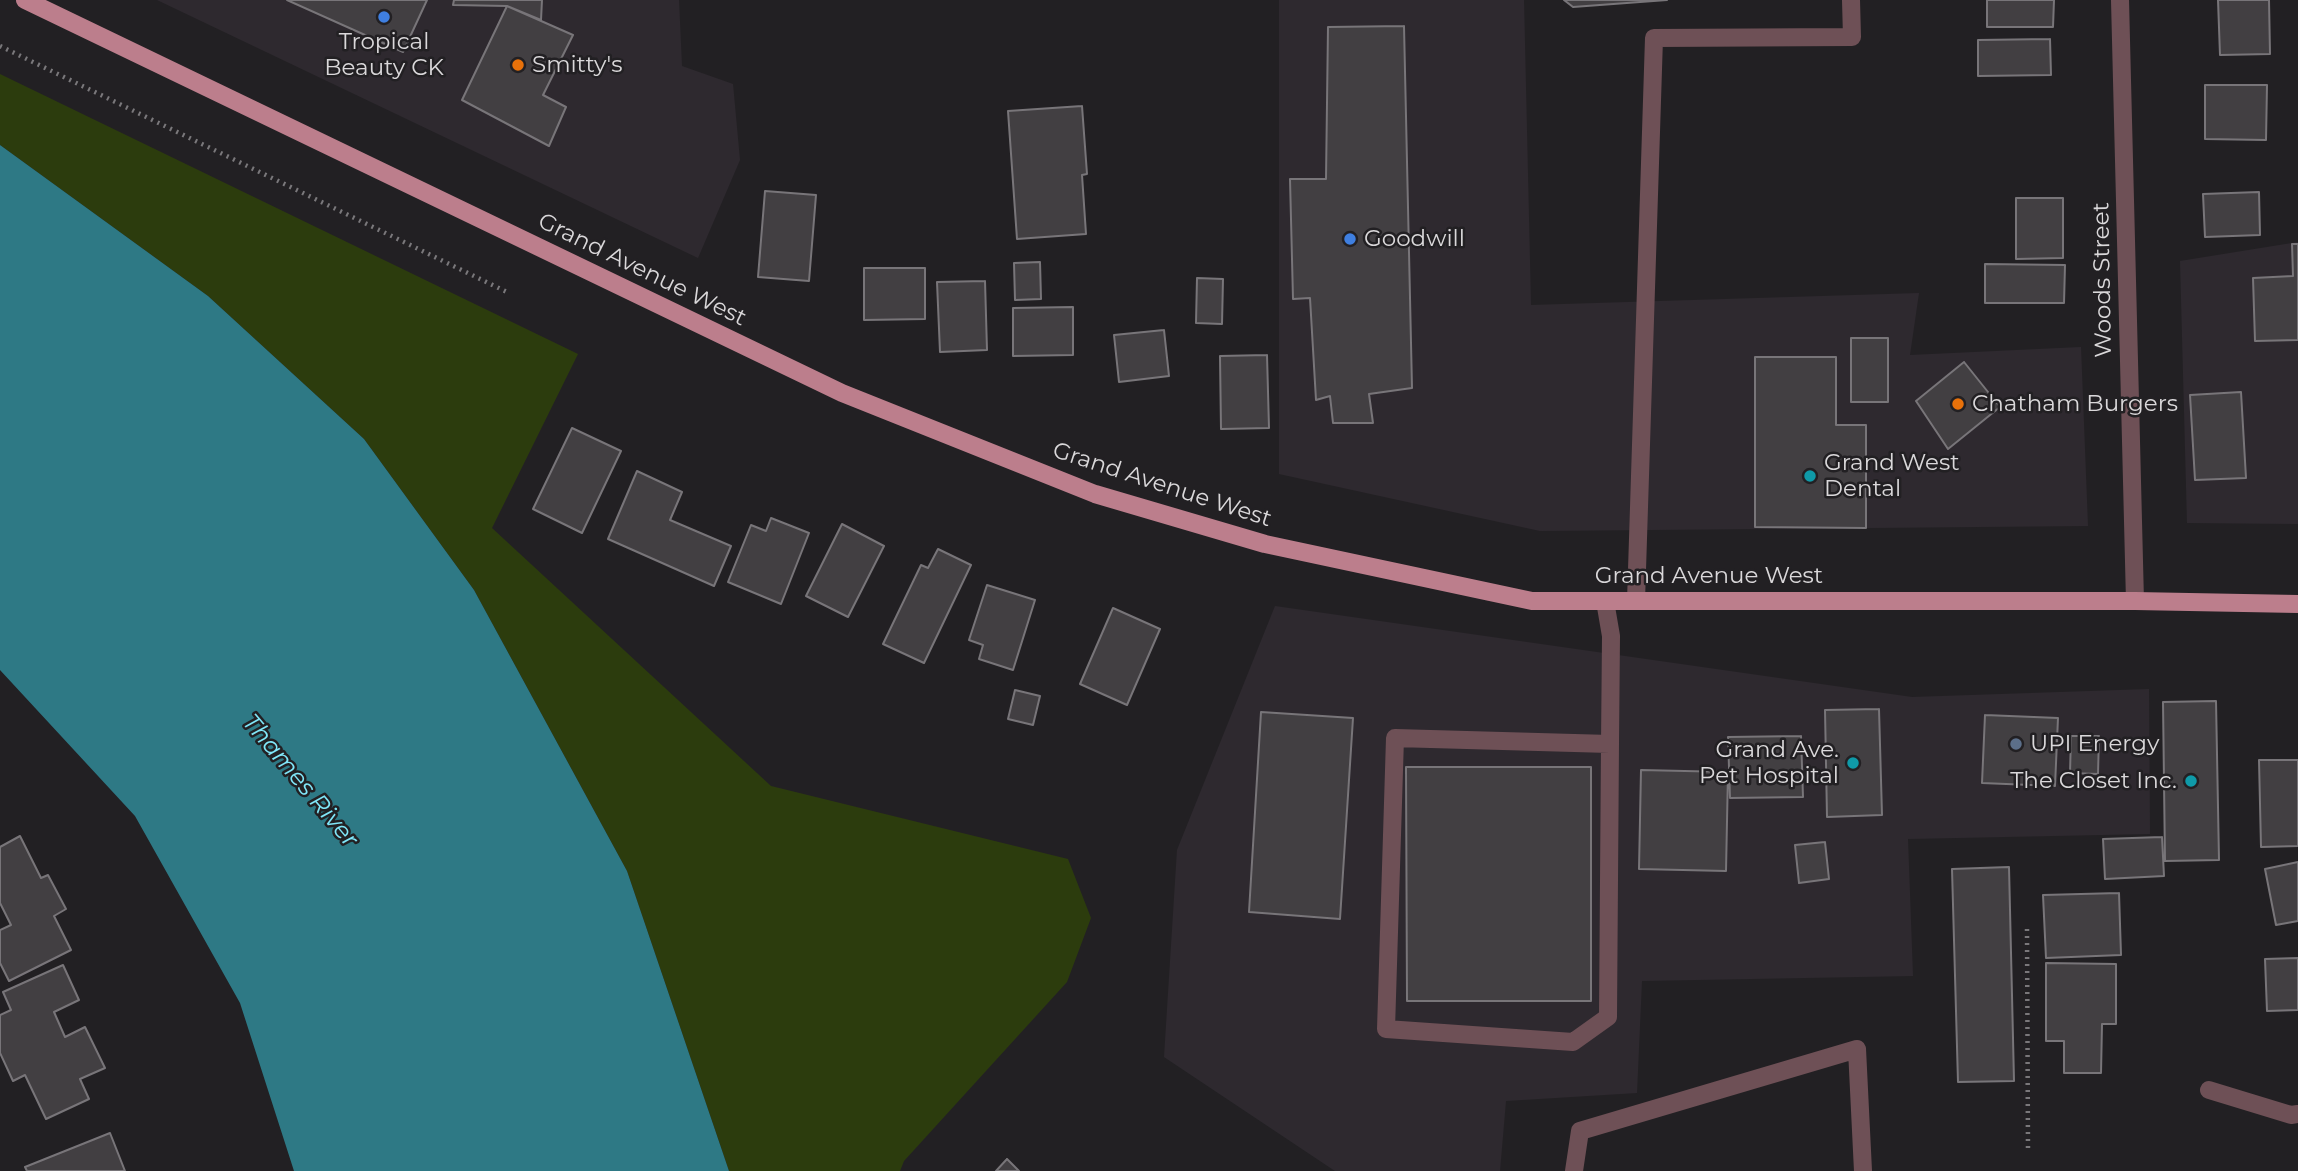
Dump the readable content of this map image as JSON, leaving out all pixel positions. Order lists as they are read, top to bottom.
{
  "streets": {
    "main road": ["Grand Avenue West"],
    "street": ["Woods Street"]
  },
  "crossings": [
    ["Grand Avenue West", "Woods Street"]
  ],
  "water": ["Thames River"],
  "places": [
    "Tropical Beauty CK",
    "Smitty's",
    "Goodwill",
    "Chatham Burgers",
    "Grand West Dental",
    "UPI Energy",
    "Grand Ave. Pet Hospital",
    "The Closet Inc."
  ]
}
